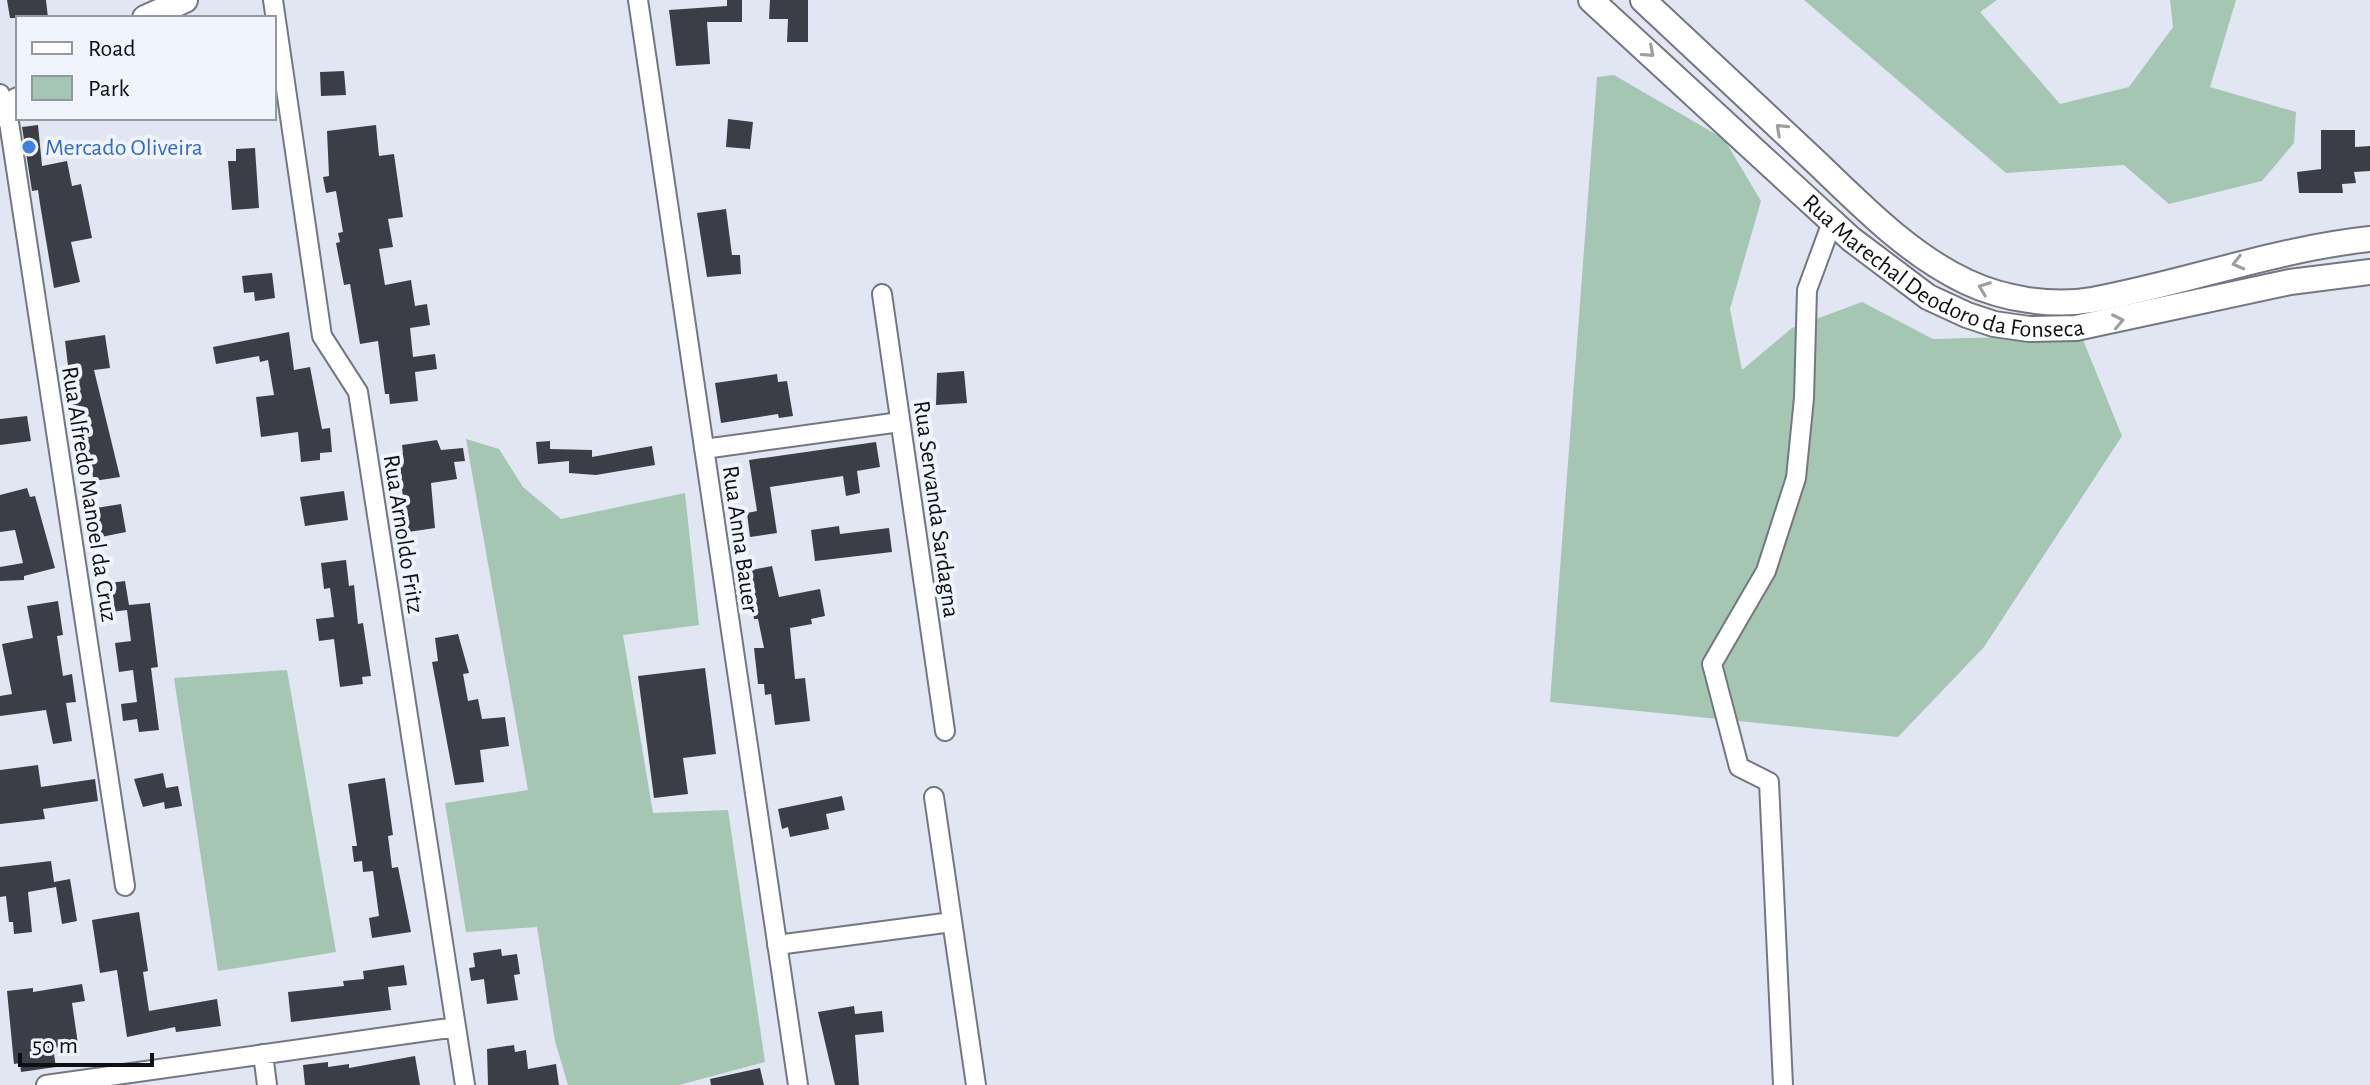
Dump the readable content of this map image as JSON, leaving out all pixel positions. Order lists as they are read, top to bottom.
{
  "streets": {
    "main road": ["Rua Marechal Deodoro da Fonseca"],
    "street": [
      "Rua Alfredo Manoel da Cruz",
      "Rua Servanda Sardagna",
      "Rua Arnoldo Fritz",
      "Rua Anna Bauer"
    ]
  },
  "places": ["Mercado Oliveira"],
  "legend": ["Road", "Park"],
  "scale_bar": "50 m"
}
